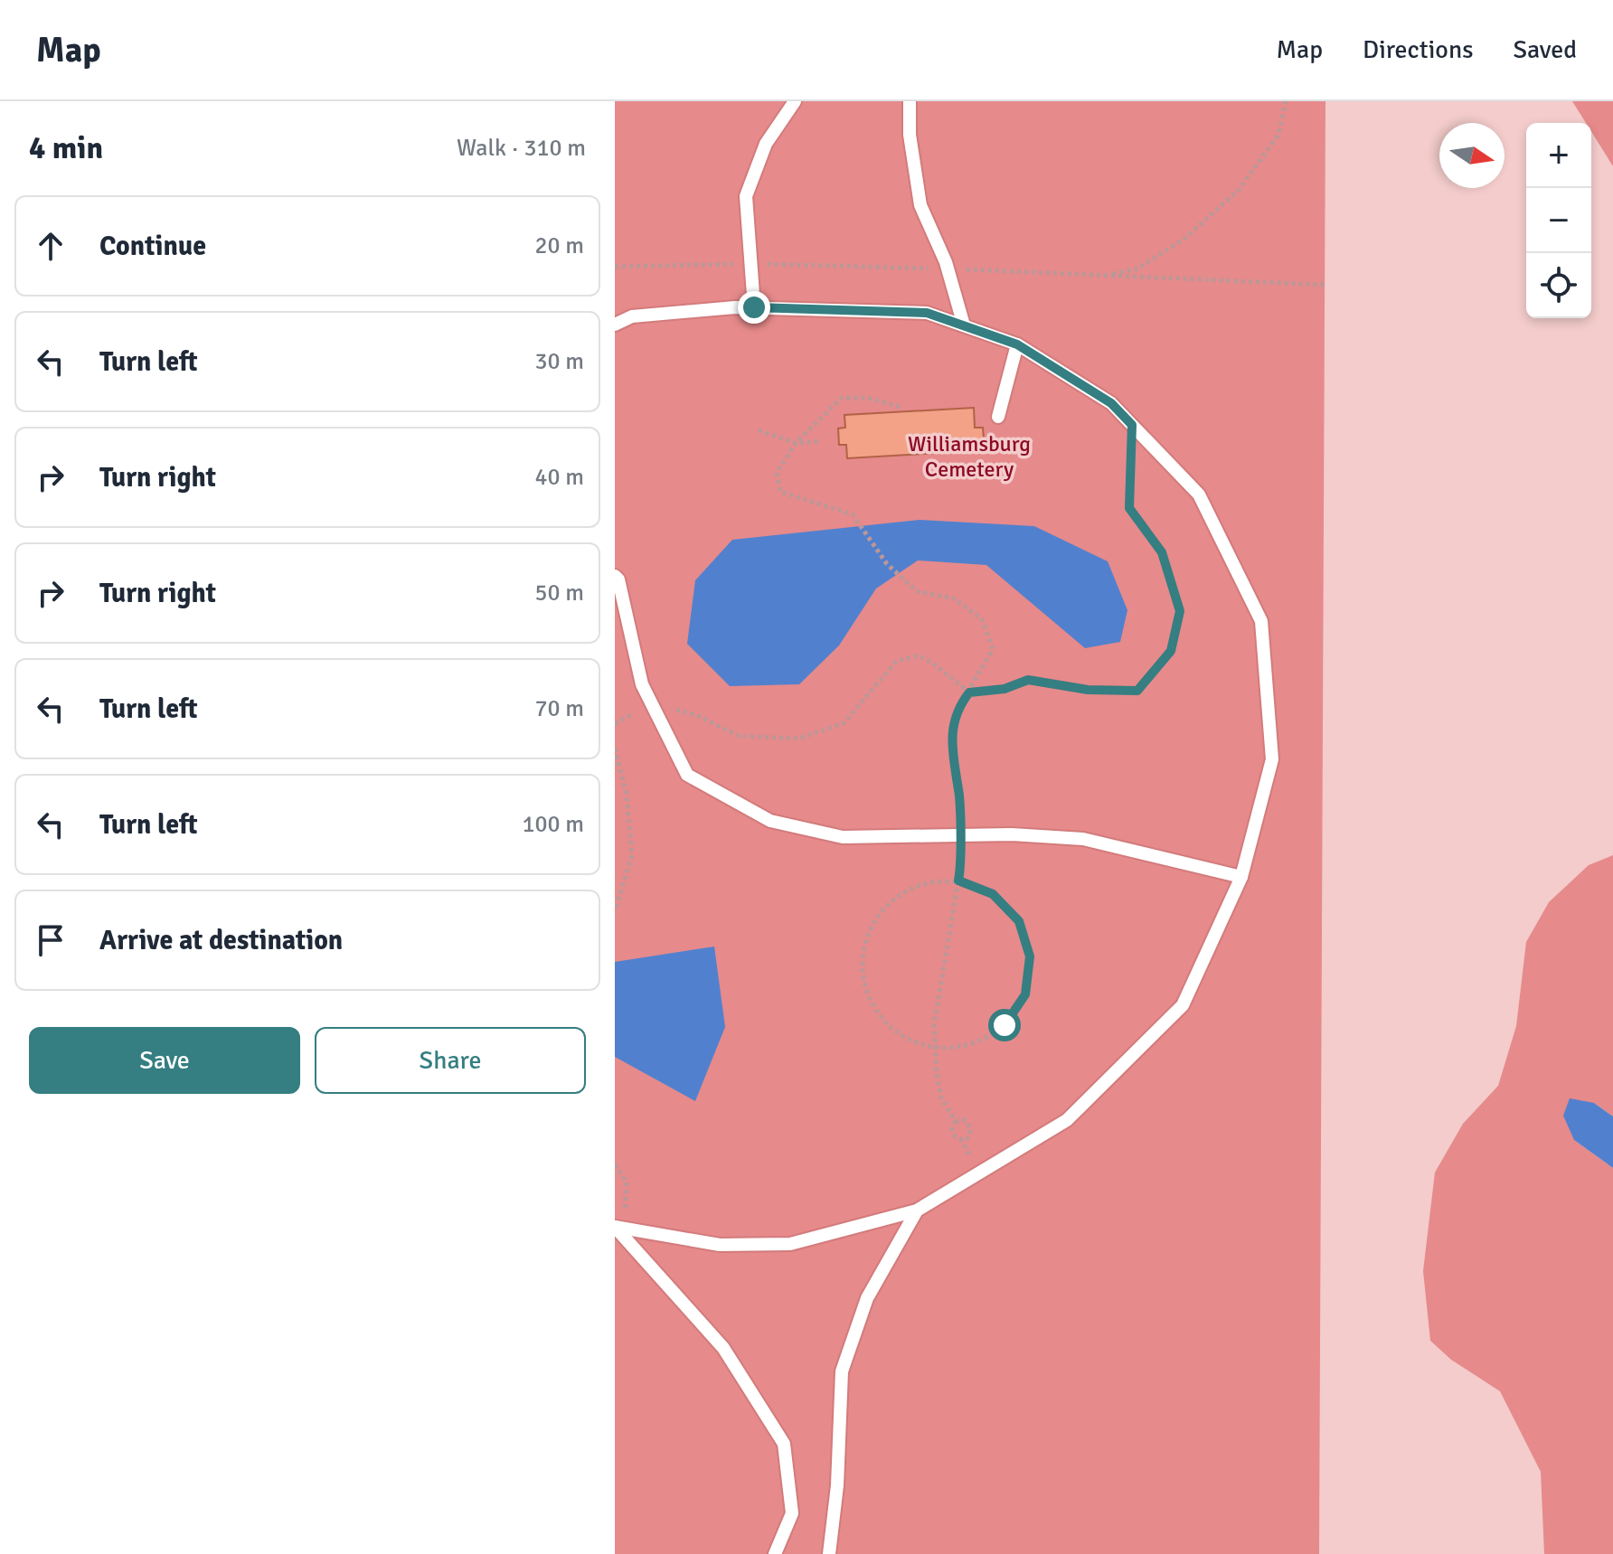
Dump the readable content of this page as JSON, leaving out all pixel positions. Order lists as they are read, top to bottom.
{
  "parks": ["Williamsburg Cemetery"],
  "north": "right",
  "page": {
    "header": "Map",
    "nav": ["Map", "Directions", "Saved"],
    "heading": ["4 min", "Walk · 310 m"],
    "map_buttons": ["+", "−"],
    "list": [
      ["Continue", "20 m"],
      ["Turn left", "30 m"],
      ["Turn right", "40 m"],
      ["Turn right", "50 m"],
      ["Turn left", "70 m"],
      ["Turn left", "100 m"],
      "Arrive at destination"
    ],
    "buttons": ["Save", "Share"]
  }
}
